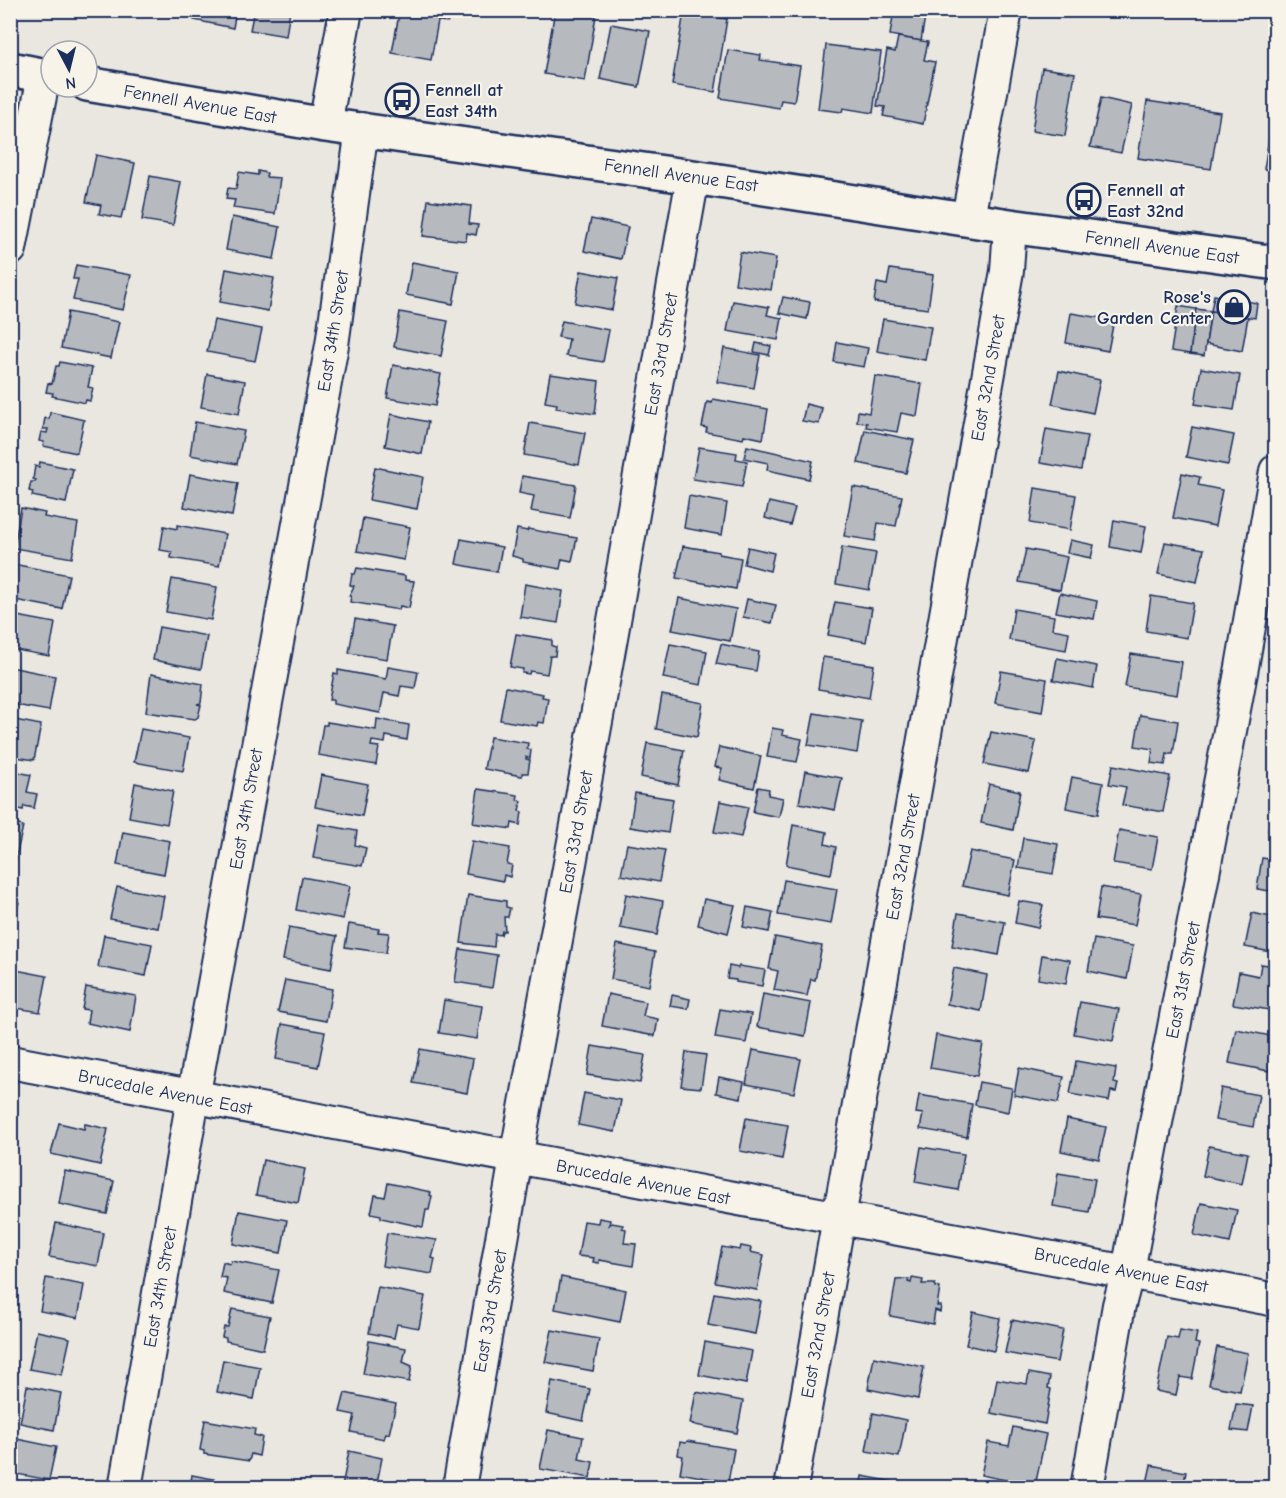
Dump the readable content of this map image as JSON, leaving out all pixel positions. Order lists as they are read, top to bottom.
{
  "streets": {
    "main road": ["Fennell Avenue East"],
    "street": [
      "East 34th Street",
      "East 33rd Street",
      "East 32nd Street",
      "East 31st Street",
      "Brucedale Avenue East"
    ]
  },
  "crossings": [
    ["Fennell Avenue East", "East 34th Street"],
    ["Fennell Avenue East", "East 33rd Street"],
    ["Fennell Avenue East", "East 32nd Street"],
    ["East 34th Street", "Brucedale Avenue East"],
    ["East 33rd Street", "Brucedale Avenue East"],
    ["East 32nd Street", "Brucedale Avenue East"],
    ["East 31st Street", "Brucedale Avenue East"]
  ],
  "places": {
    "bus stop": ["Fennell at East 34th", "Fennell at East 32nd"],
    "shop": ["Rose's Garden Center"]
  },
  "north": "bottom"
}
